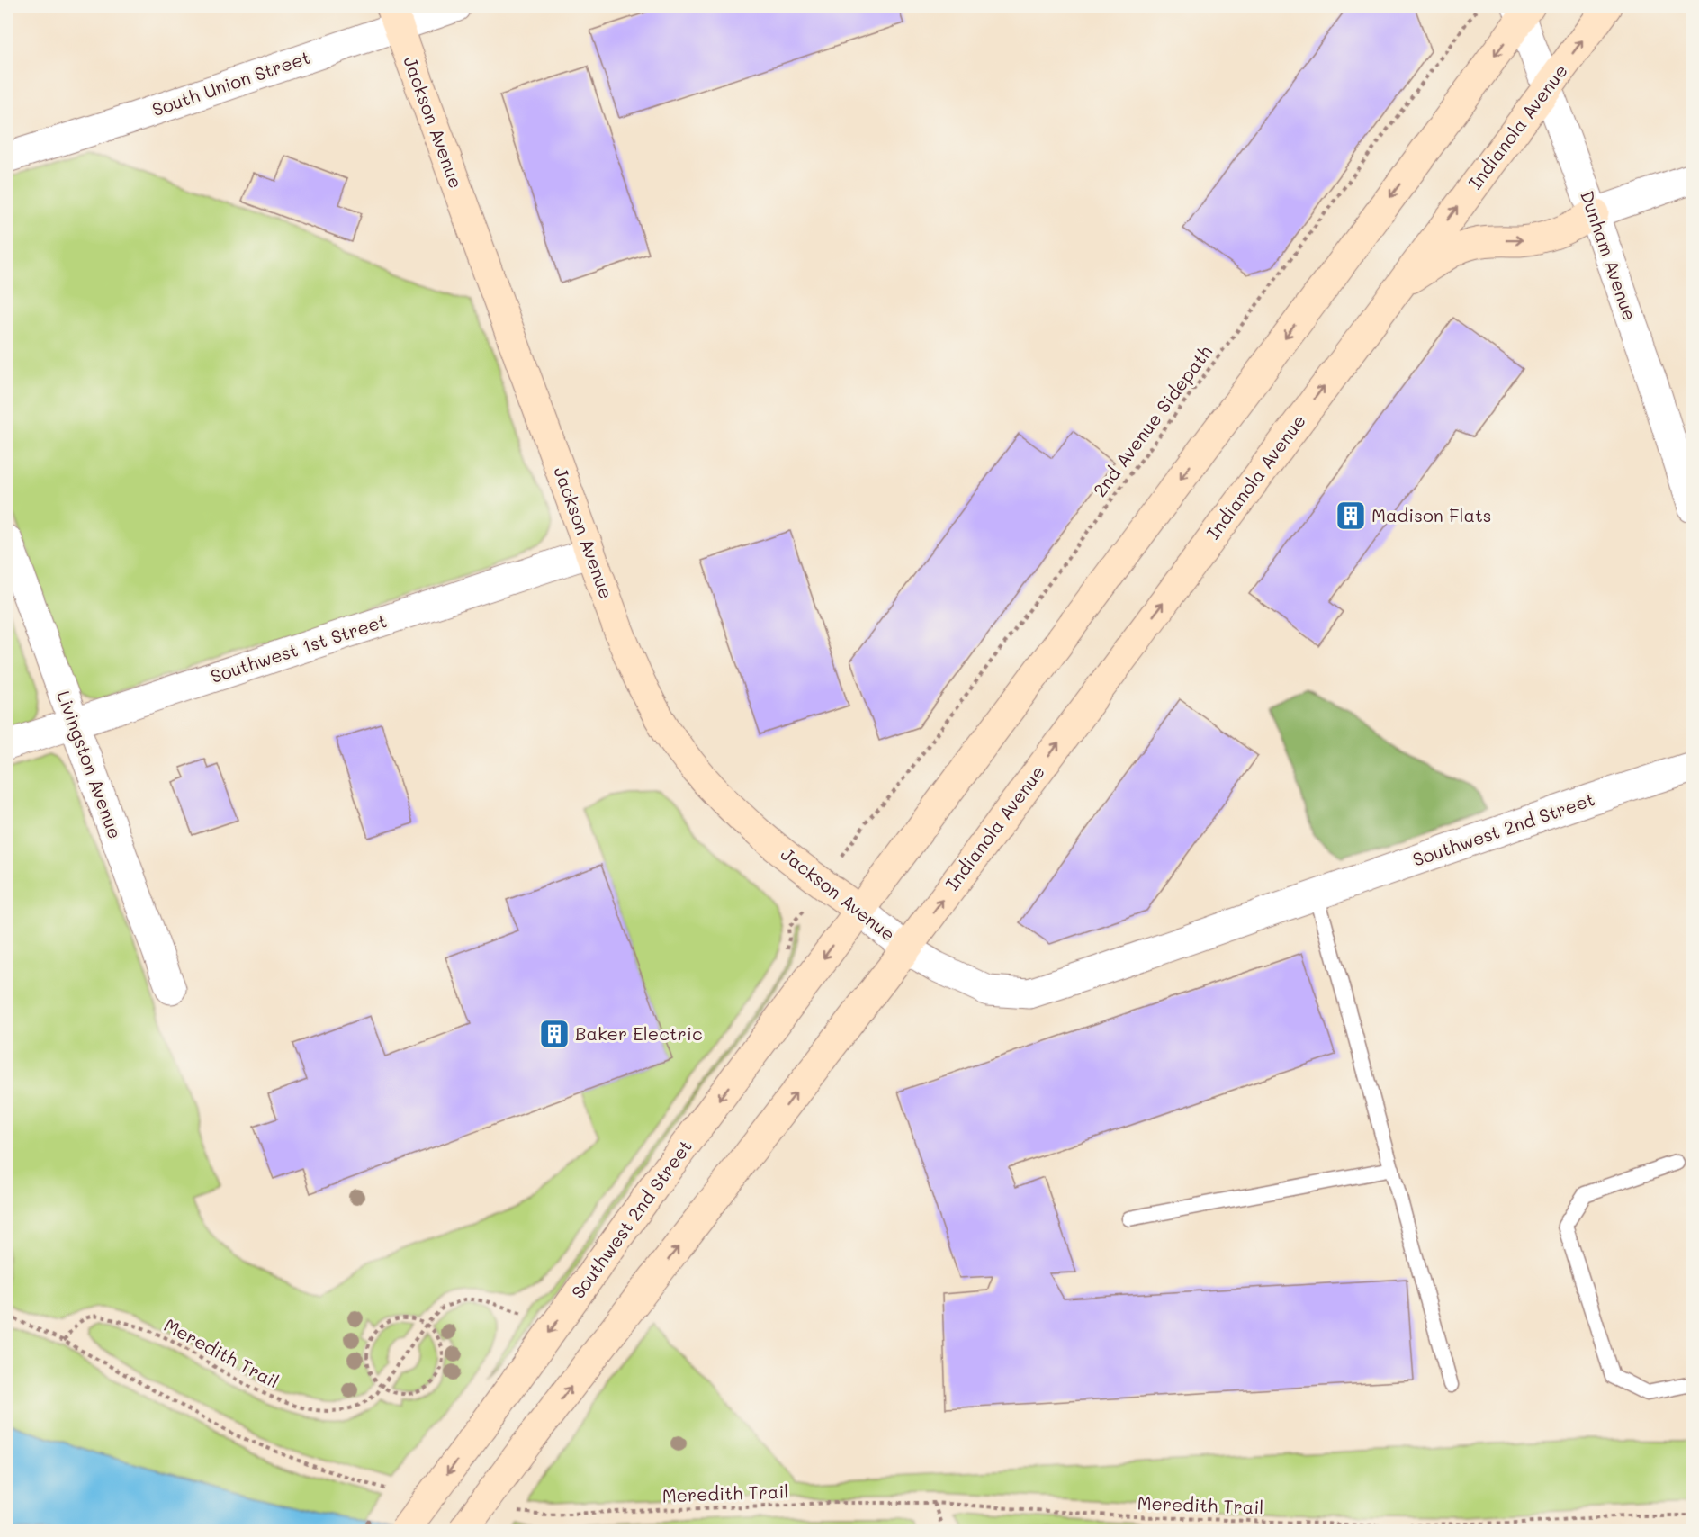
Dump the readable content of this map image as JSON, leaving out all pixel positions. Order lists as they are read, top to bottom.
{
  "streets": {
    "main road": ["Jackson Avenue", "Indianola Avenue", "Southwest 2nd Street"],
    "street": [
      "South Union Street",
      "Dunham Avenue",
      "Southwest 1st Street",
      "Livingston Avenue"
    ],
    "path": ["2nd Avenue Sidepath", "Meredith Trail"]
  },
  "crossings": [
    ["South Union Street", "Jackson Avenue"],
    ["Jackson Avenue", "Indianola Avenue"],
    ["Jackson Avenue", "Southwest 1st Street"],
    ["Jackson Avenue", "Southwest 2nd Street"],
    ["Indianola Avenue", "Dunham Avenue"],
    ["Indianola Avenue", "Southwest 2nd Street"],
    ["Southwest 1st Street", "Livingston Avenue"]
  ],
  "places": {
    "building": ["Madison Flats", "Baker Electric"]
  }
}
